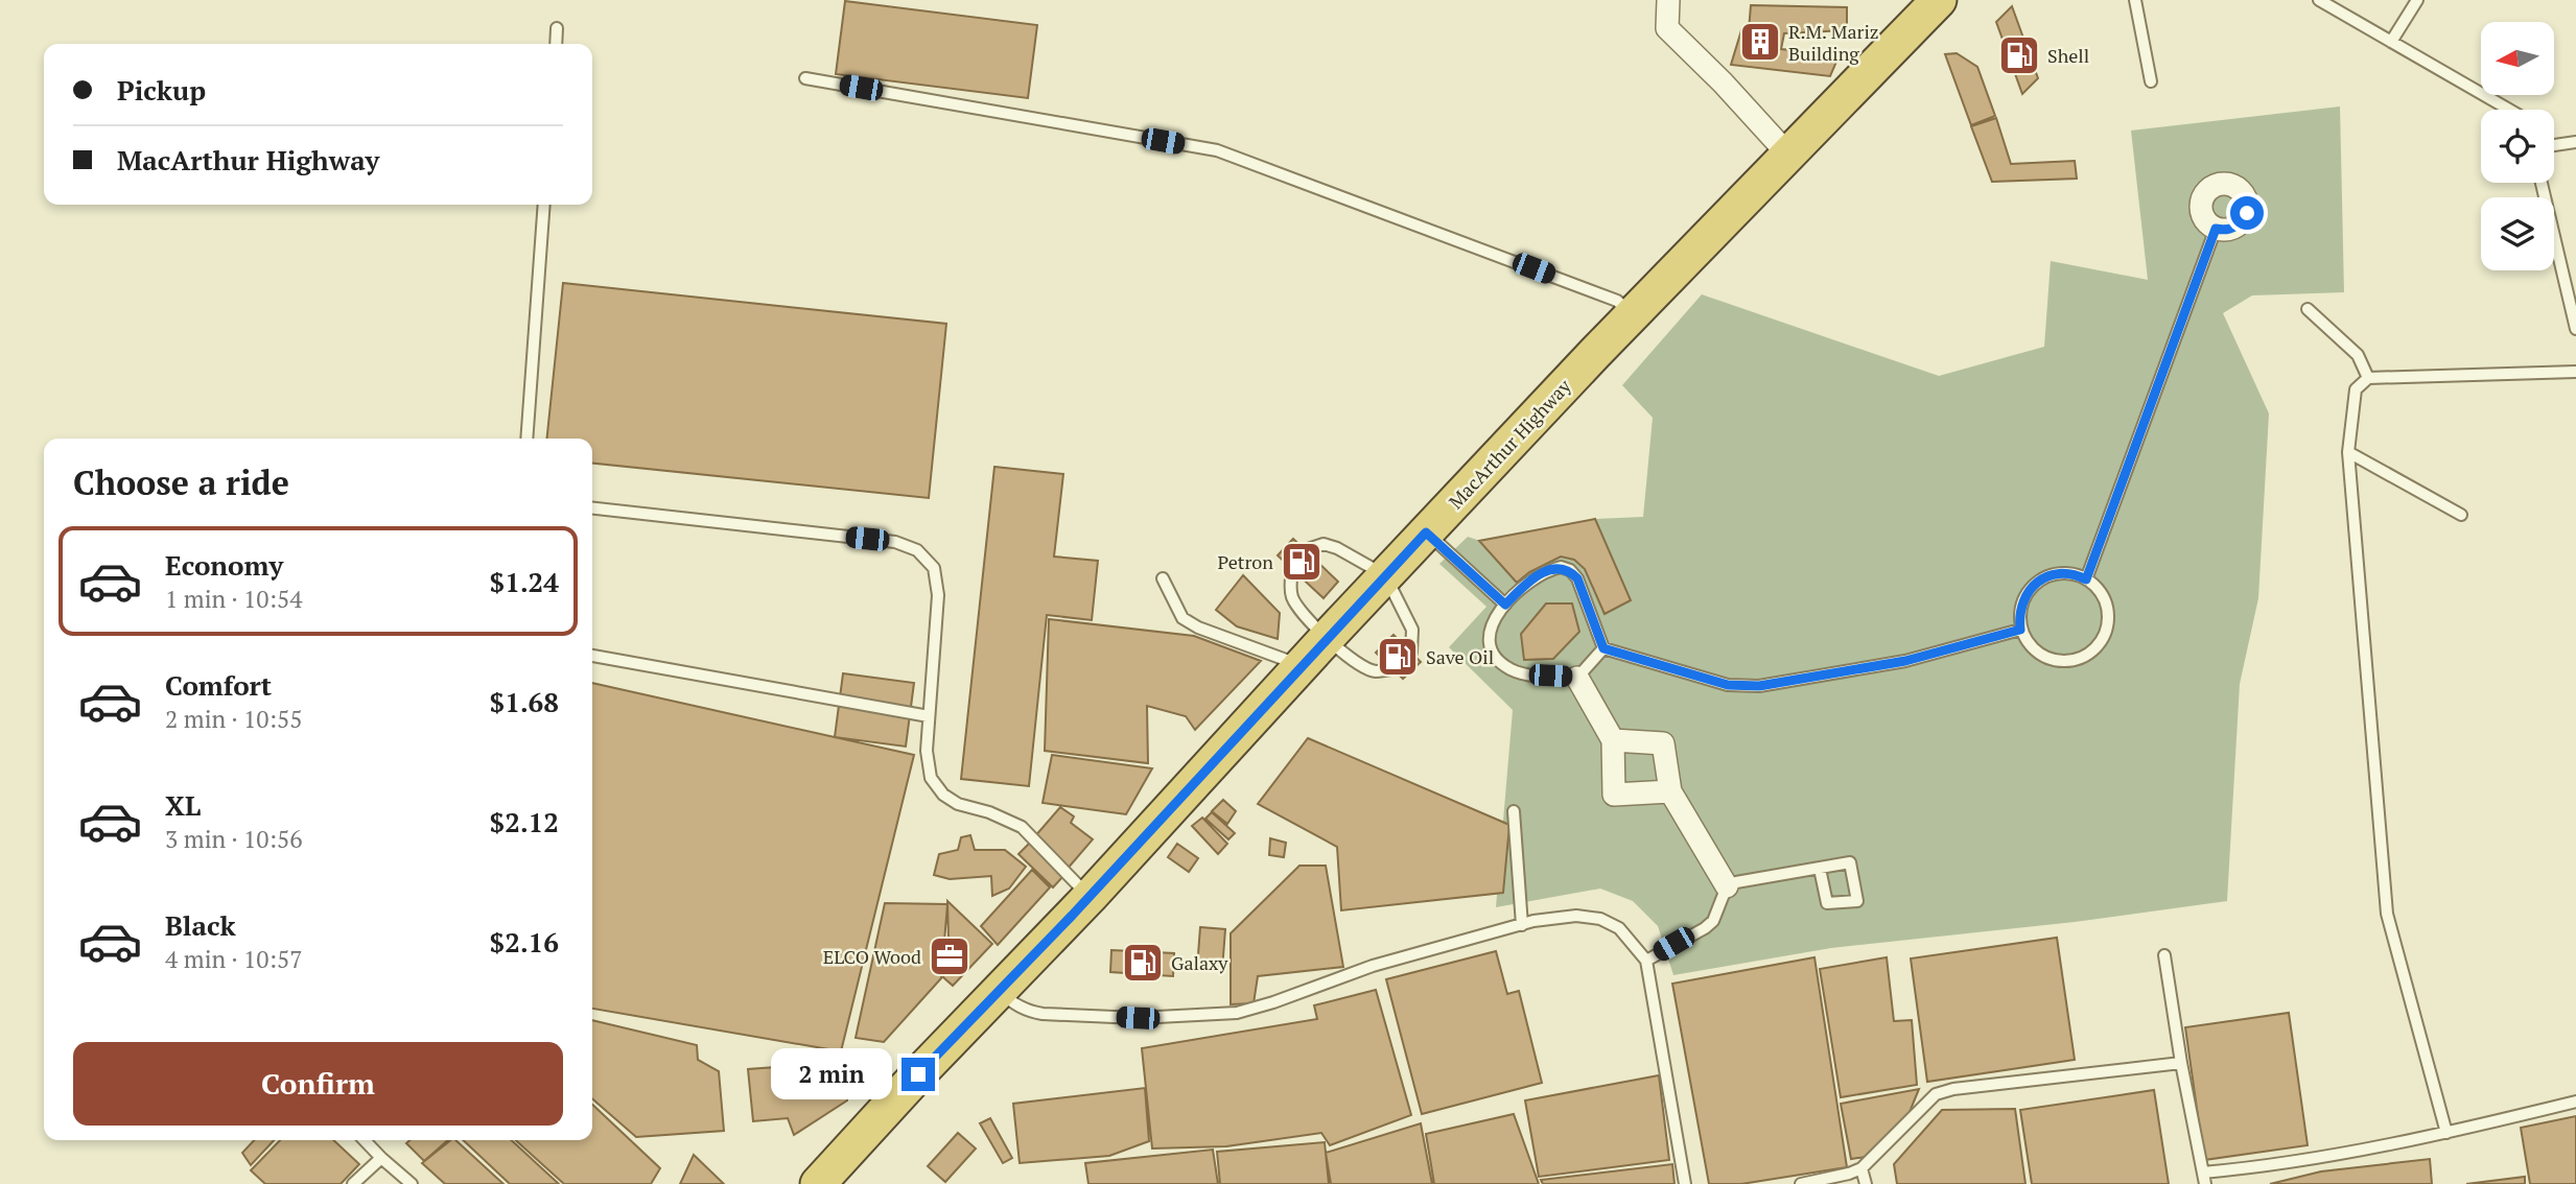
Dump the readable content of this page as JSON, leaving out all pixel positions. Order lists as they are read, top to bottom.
{
  "streets": {
    "highway": ["MacArthur Highway"]
  },
  "places": {
    "building": ["R.M. Mariz Building"],
    "fuel station": [
      "Shell",
      "Petron",
      "Save Oil",
      "Galaxy"
    ],
    "office": ["ELCO Wood"]
  },
  "north": "left",
  "page": {
    "banner": ["Pickup", "MacArthur Highway"],
    "heading": "Choose a ride",
    "list": [
      {
        "name": "Economy",
        "note": "1 min · 10:54",
        "value": "$1.24"
      },
      {
        "name": "Comfort",
        "note": "2 min · 10:55",
        "value": "$1.68"
      },
      {
        "name": "XL",
        "note": "3 min · 10:56",
        "value": "$2.12"
      },
      {
        "name": "Black",
        "note": "4 min · 10:57",
        "value": "$2.16"
      }
    ],
    "buttons": "Confirm",
    "bubble": "2 min"
  }
}
